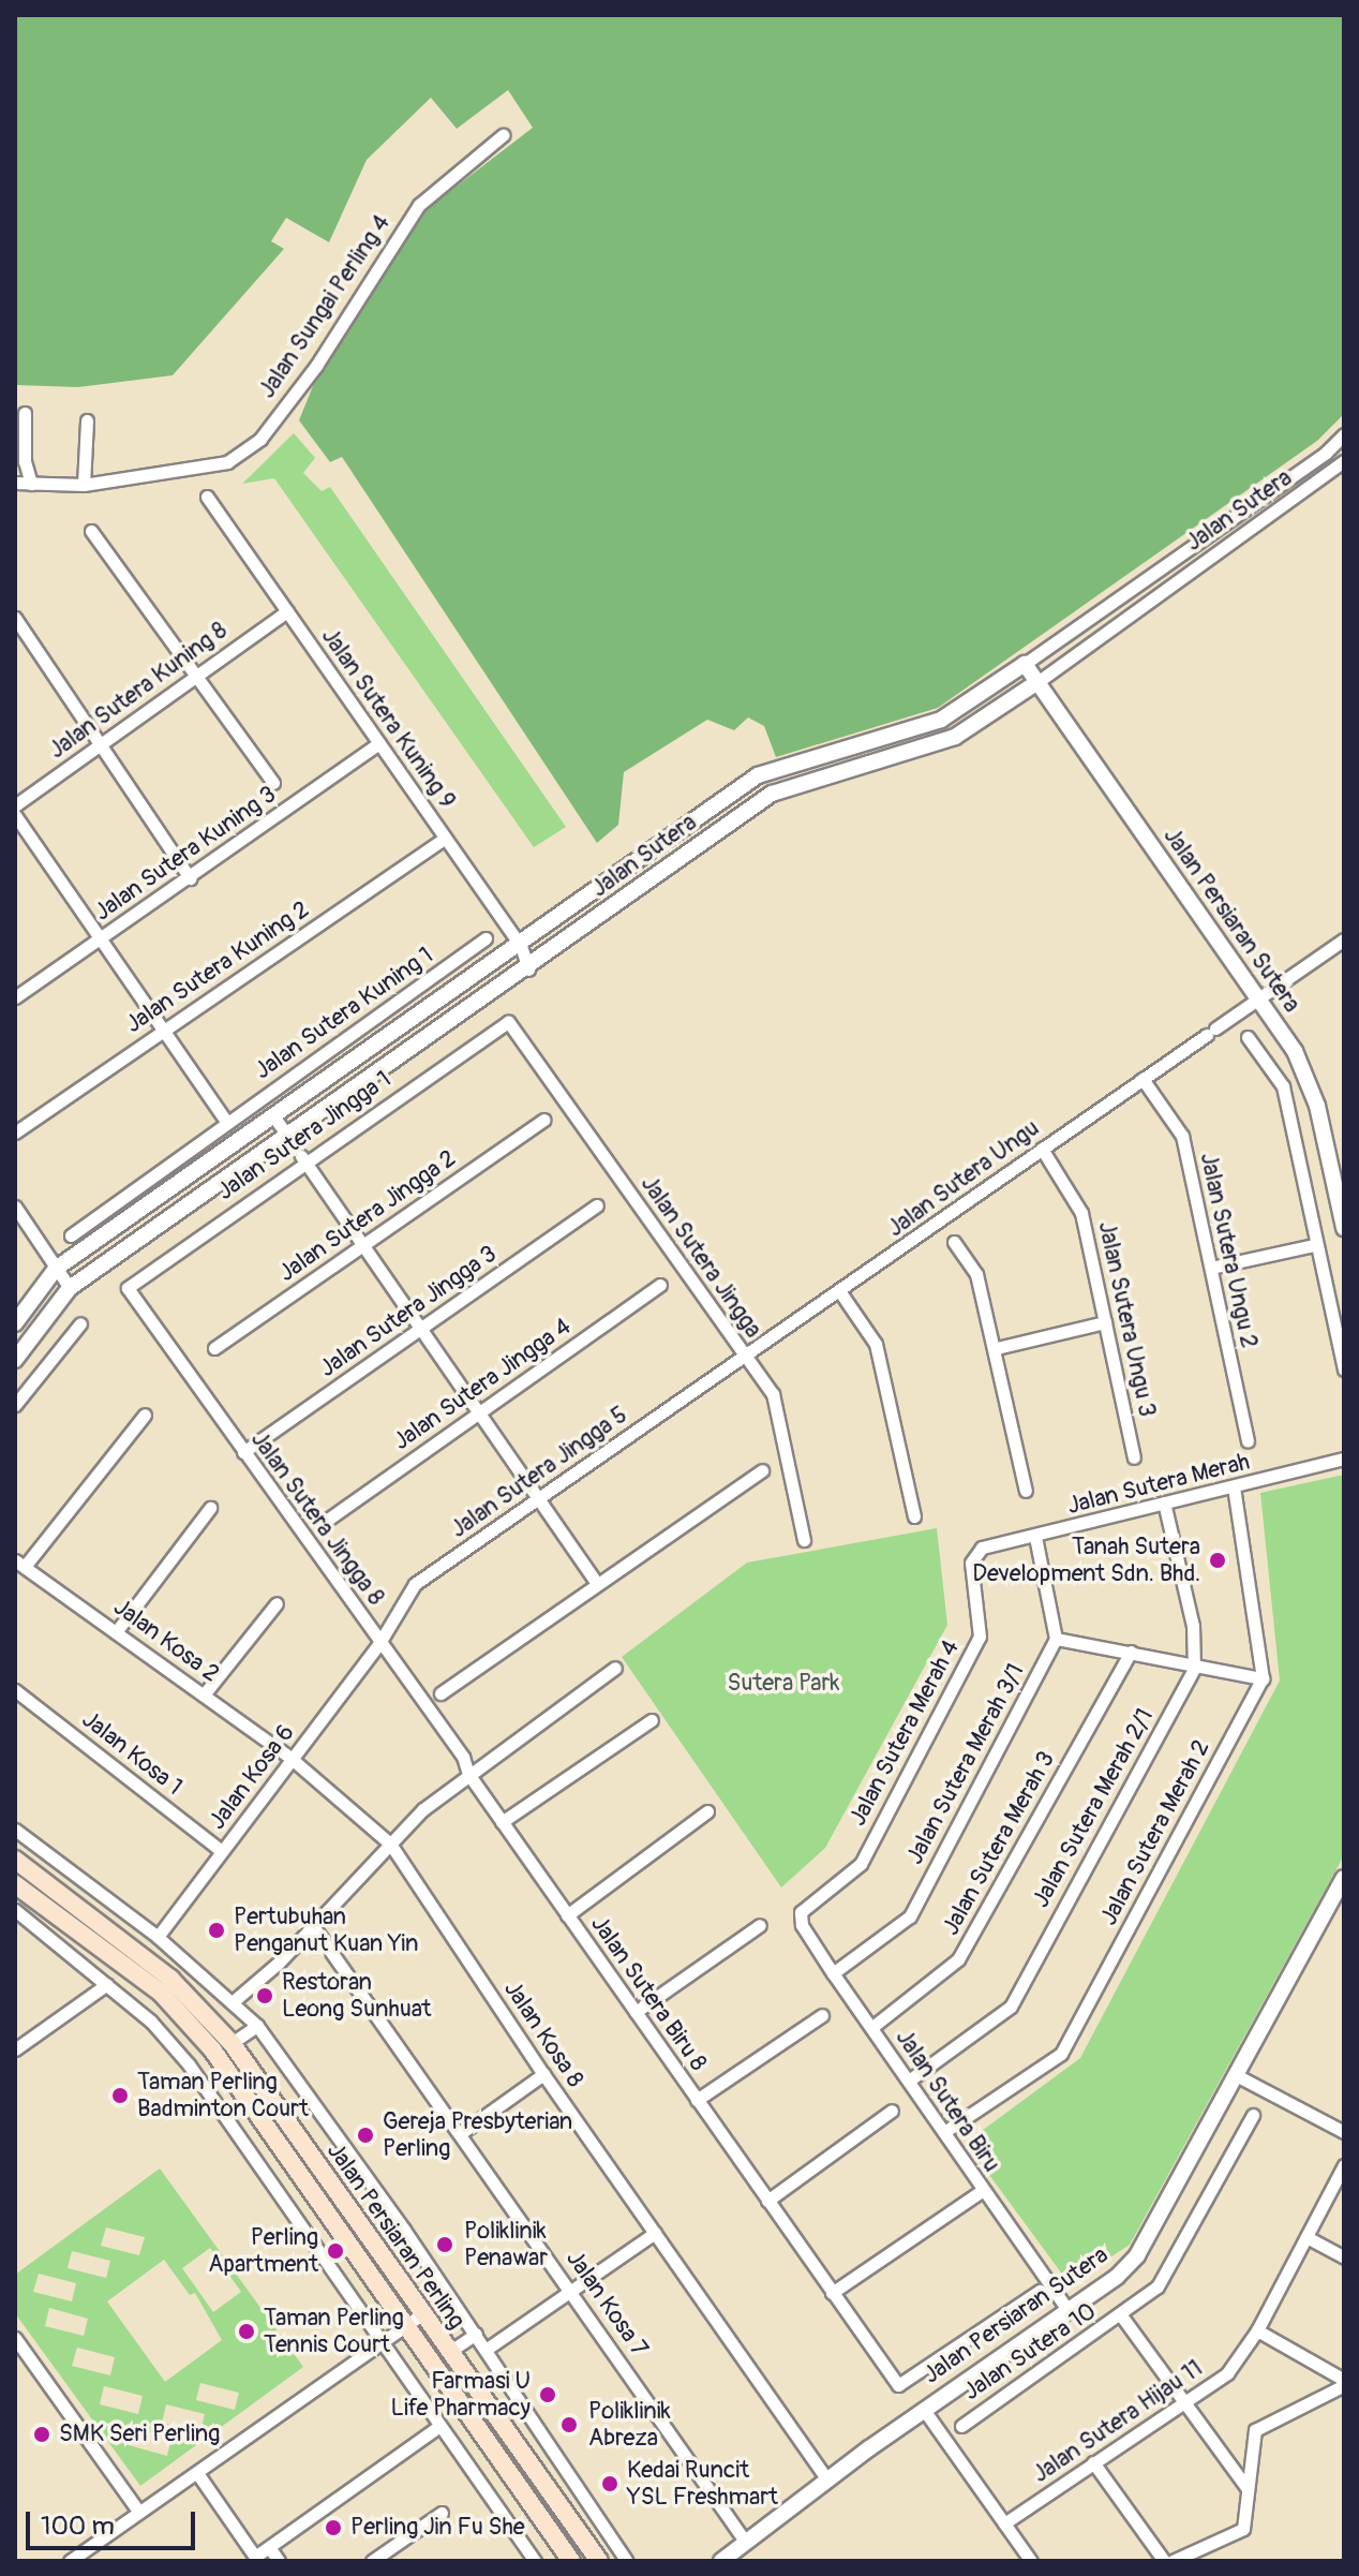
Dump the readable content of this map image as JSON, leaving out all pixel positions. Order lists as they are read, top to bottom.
{
  "streets": {
    "main road": ["Jalan Persiaran Perling"],
    "street": [
      "Jalan Sungai Perling 4",
      "Jalan Sutera",
      "Jalan Sutera Kuning 8",
      "Jalan Sutera Kuning 9",
      "Jalan Sutera Kuning 3",
      "Jalan Persiaran Sutera",
      "Jalan Sutera Kuning 2",
      "Jalan Sutera Kuning 1",
      "Jalan Sutera Jingga 1",
      "Jalan Sutera Ungu",
      "Jalan Sutera Jingga 2",
      "Jalan Sutera Ungu 2",
      "Jalan Sutera Jingga",
      "Jalan Sutera Jingga 3",
      "Jalan Sutera Ungu 3",
      "Jalan Sutera Jingga 4",
      "Jalan Sutera Jingga 5",
      "Jalan Sutera Merah",
      "Jalan Sutera Jingga 8",
      "Jalan Kosa 2",
      "Jalan Sutera Merah 4",
      "Jalan Kosa 1",
      "Jalan Sutera Merah 3/1",
      "Jalan Kosa 6",
      "Jalan Sutera Merah 2/1",
      "Jalan Sutera Merah 2",
      "Jalan Sutera Merah 3",
      "Jalan Sutera Biru 8",
      "Jalan Kosa 8",
      "Jalan Sutera Biru",
      "Jalan Kosa 7",
      "Jalan Sutera 10",
      "Jalan Sutera Hijau 11"
    ]
  },
  "crossings": [
    ["Jalan Sutera", "Jalan Sutera Kuning 9"],
    ["Jalan Sutera", "Jalan Persiaran Sutera"],
    ["Jalan Sutera", "Jalan Sutera Jingga 1"],
    ["Jalan Sutera Kuning 8", "Jalan Sutera Kuning 9"],
    ["Jalan Sutera Kuning 9", "Jalan Sutera Kuning 3"],
    ["Jalan Sutera Kuning 9", "Jalan Sutera Kuning 2"],
    ["Jalan Persiaran Sutera", "Jalan Sutera Ungu"],
    ["Jalan Persiaran Sutera", "Jalan Kosa 8"],
    ["Jalan Persiaran Sutera", "Jalan Sutera Biru"],
    ["Jalan Persiaran Sutera", "Jalan Kosa 7"],
    ["Jalan Sutera Jingga 1", "Jalan Sutera Jingga"],
    ["Jalan Sutera Jingga 1", "Jalan Sutera Jingga 8"],
    ["Jalan Sutera Ungu", "Jalan Sutera Ungu 2"],
    ["Jalan Sutera Ungu", "Jalan Sutera Jingga"],
    ["Jalan Sutera Ungu", "Jalan Sutera Ungu 3"],
    ["Jalan Sutera Ungu", "Jalan Sutera Jingga 5"],
    ["Jalan Sutera Jingga", "Jalan Sutera Jingga 5"],
    ["Jalan Sutera Jingga 3", "Jalan Sutera Jingga 8"],
    ["Jalan Sutera Jingga 5", "Jalan Sutera Jingga 8"],
    ["Jalan Sutera Jingga 5", "Jalan Kosa 6"],
    ["Jalan Sutera Merah", "Jalan Sutera Merah 4"],
    ["Jalan Sutera Merah", "Jalan Sutera Merah 2/1"],
    ["Jalan Sutera Jingga 8", "Jalan Kosa 6"],
    ["Jalan Sutera Jingga 8", "Jalan Sutera Biru 8"],
    ["Jalan Kosa 2", "Jalan Kosa 6"],
    ["Jalan Kosa 2", "Jalan Kosa 8"],
    ["Jalan Sutera Merah 4", "Jalan Sutera Biru"],
    ["Jalan Kosa 1", "Jalan Kosa 6"],
    ["Jalan Sutera Merah 3/1", "Jalan Sutera Biru"],
    ["Jalan Kosa 6", "Jalan Kosa 8"],
    ["Jalan Sutera Merah 2/1", "Jalan Sutera Biru"],
    ["Jalan Sutera Merah 2", "Jalan Sutera Biru"],
    ["Jalan Sutera Merah 3", "Jalan Sutera Biru"],
    ["Jalan Sutera 10", "Jalan Sutera Hijau 11"]
  ],
  "parks": ["Sutera Park"],
  "places": [
    "Tanah Sutera Development Sdn. Bhd.",
    "Pertubuhan Penganut Kuan Yin",
    "Restoran Leong Sunhuat",
    "Taman Perling Badminton Court",
    "Gereja Presbyterian Perling",
    "Poliklinik Penawar",
    "Perling Apartment",
    "Taman Perling Tennis Court",
    "Farmasi U Life Pharmacy",
    "Poliklinik Abreza",
    "SMK Seri Perling",
    "Kedai Runcit YSL Freshmart",
    "Perling Jin Fu She"
  ],
  "scale_bar": "100 m"
}
